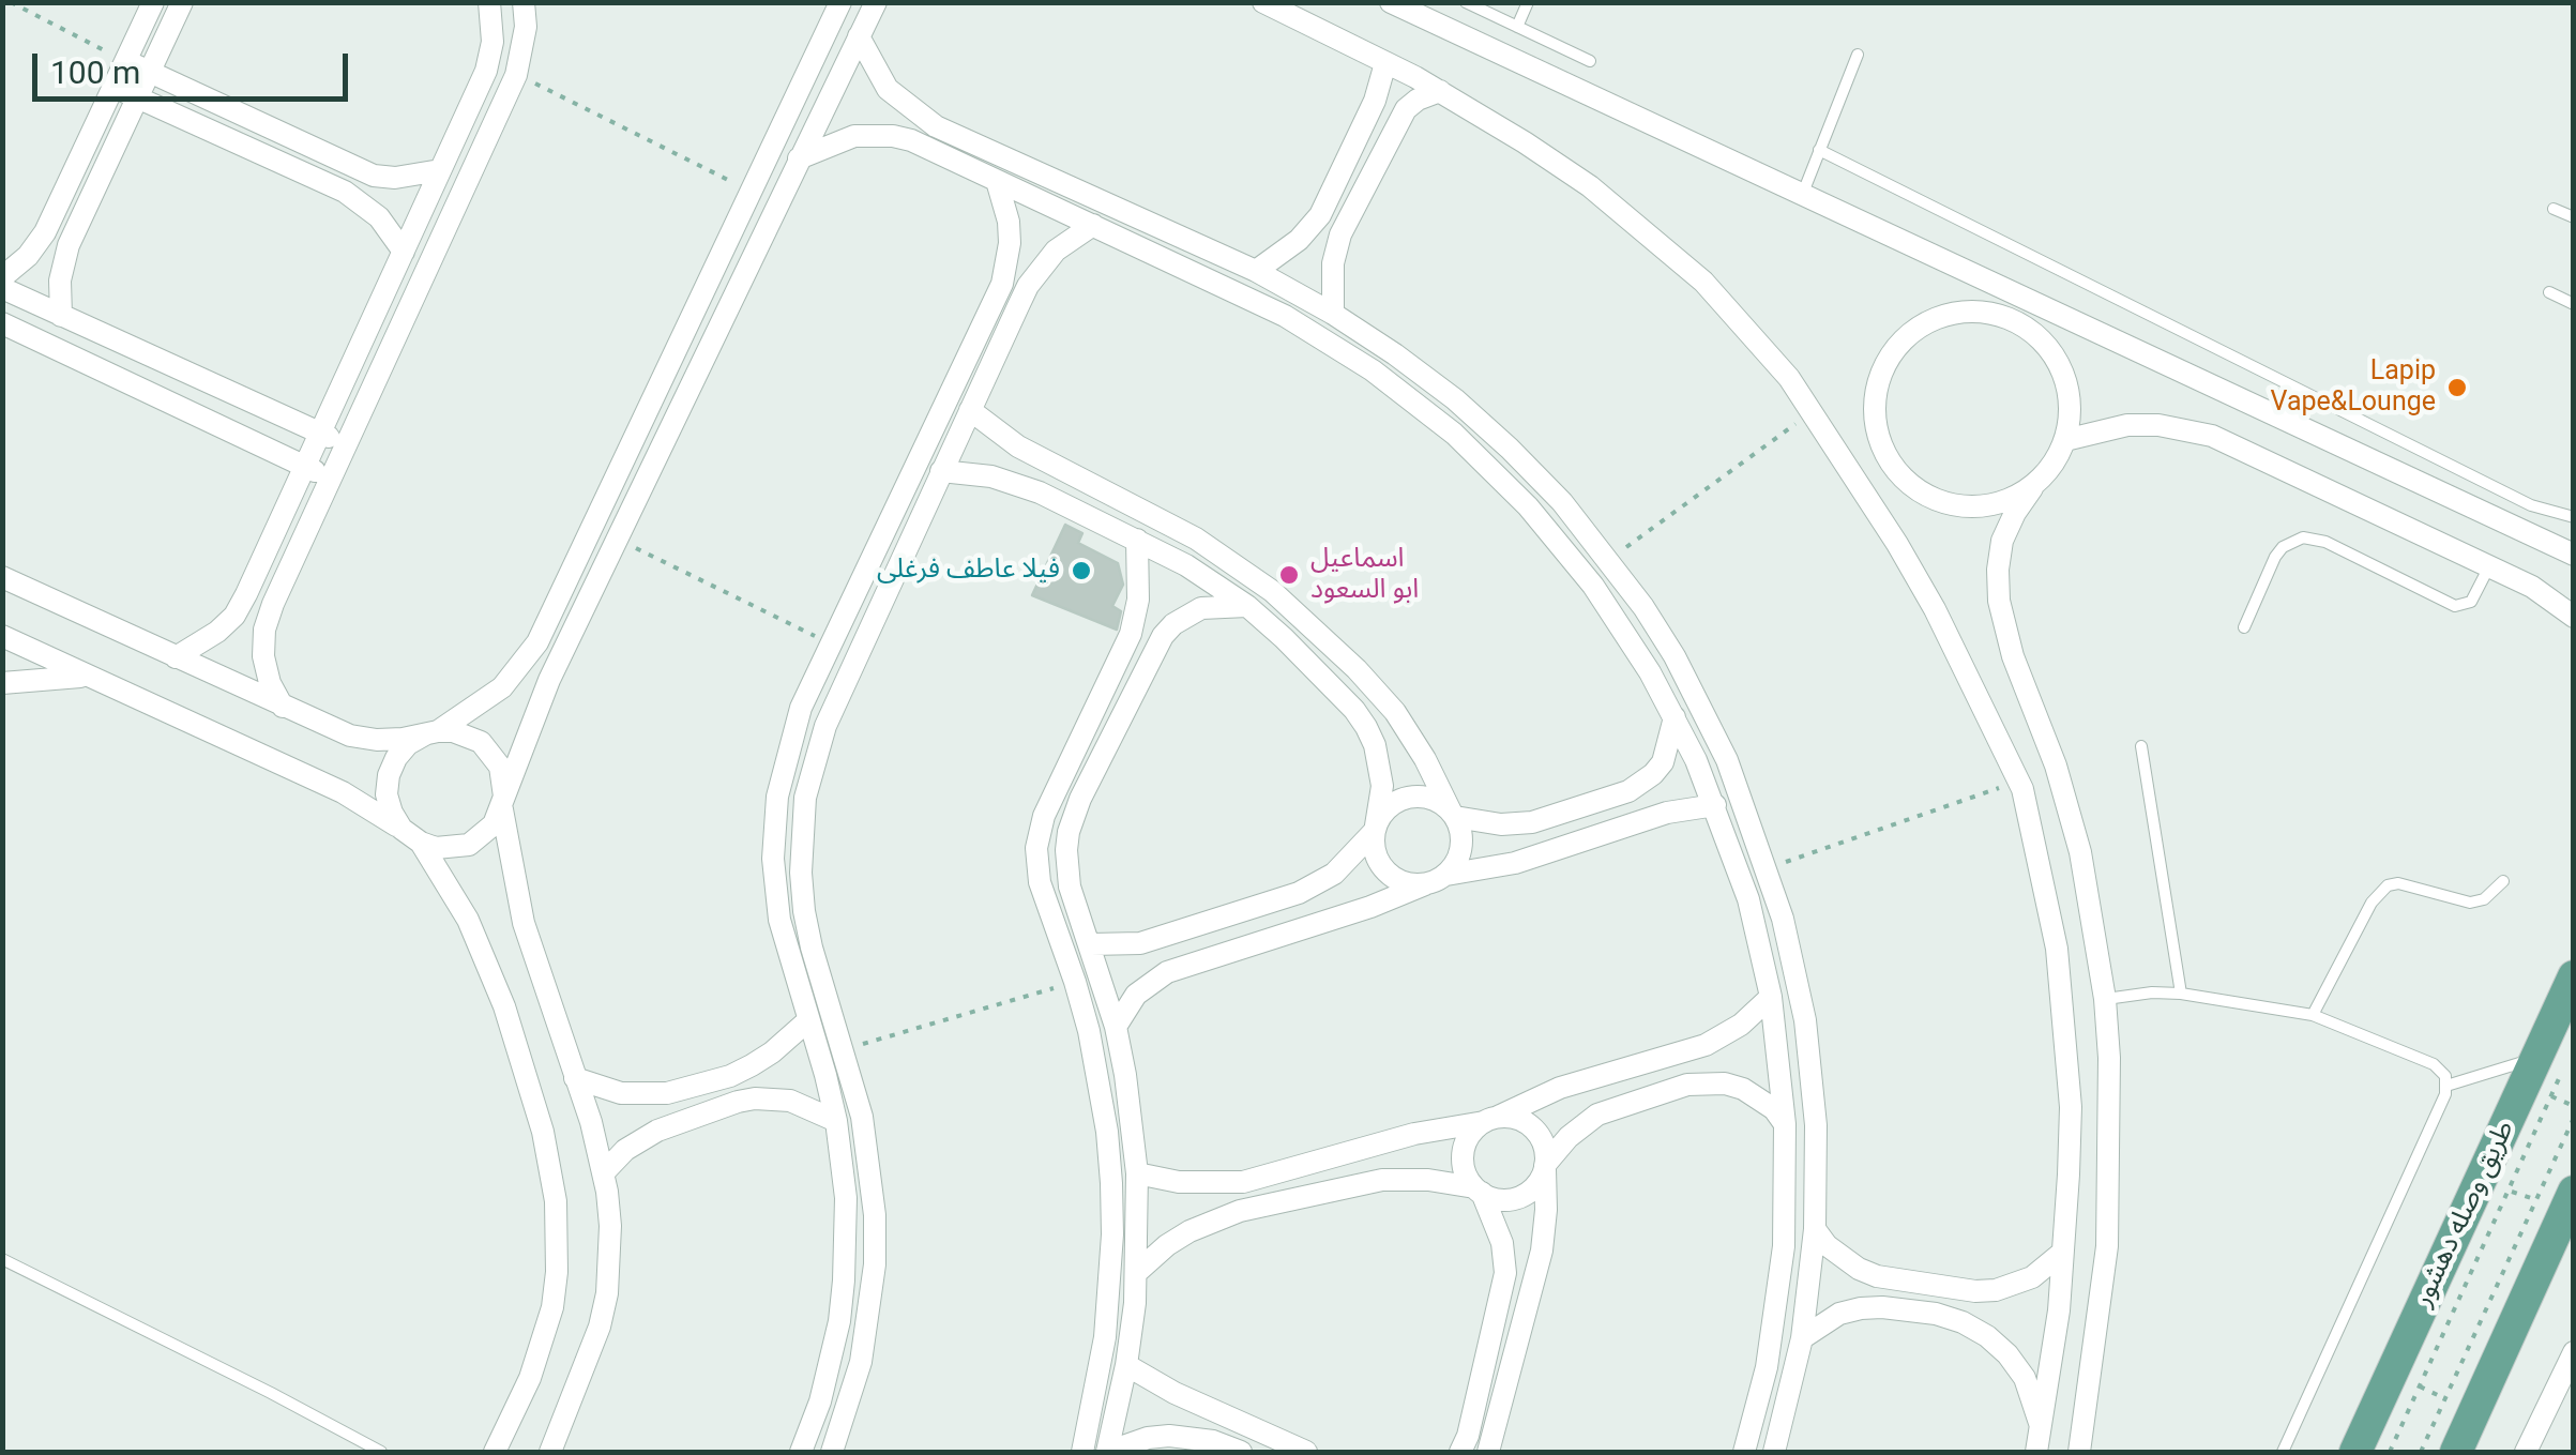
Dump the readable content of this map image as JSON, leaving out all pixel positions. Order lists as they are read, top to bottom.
{
  "streets": {
    "main road": ["طريق وصله دهشور"]
  },
  "places": ["Lapip Vape&Lounge", "فيلا عاطف فرغلى", "اسماعيل ابو السعود"],
  "scale_bar": "100 m"
}
